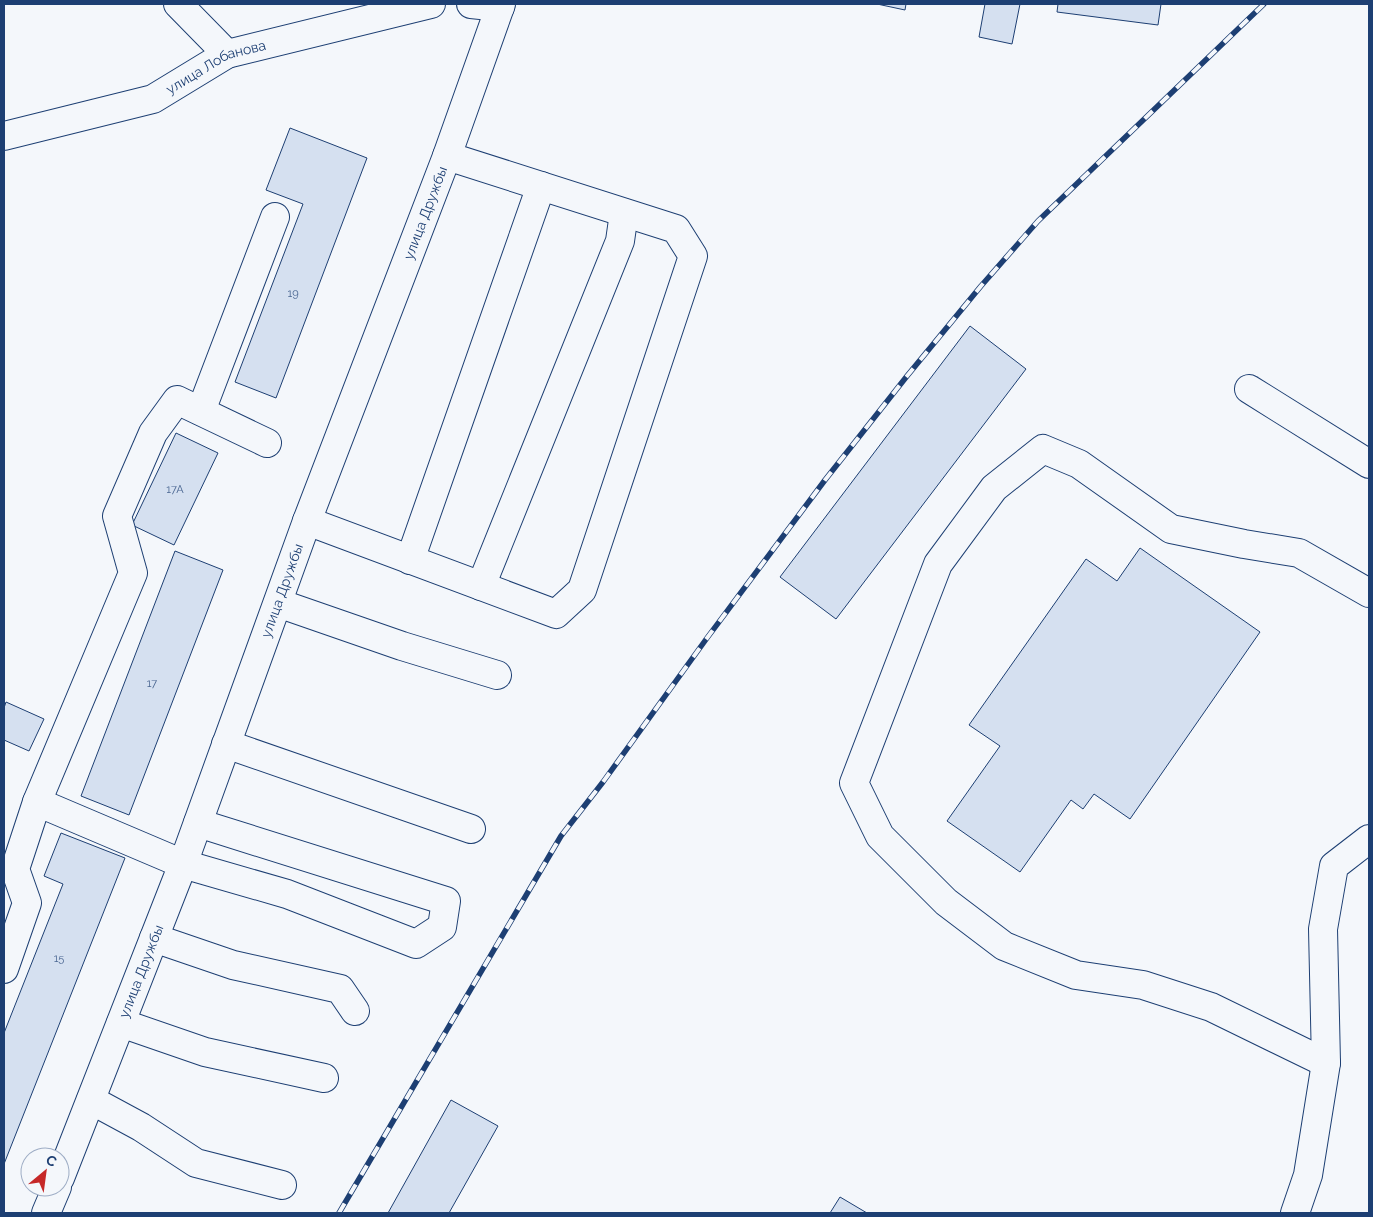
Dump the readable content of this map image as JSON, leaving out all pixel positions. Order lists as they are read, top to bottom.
{
  "streets": {
    "street": ["улица Лобанова", "улица Дружбы"]
  },
  "house_numbers": [
    "19",
    "17А",
    "17",
    "15"
  ],
  "north": "top right"
}
